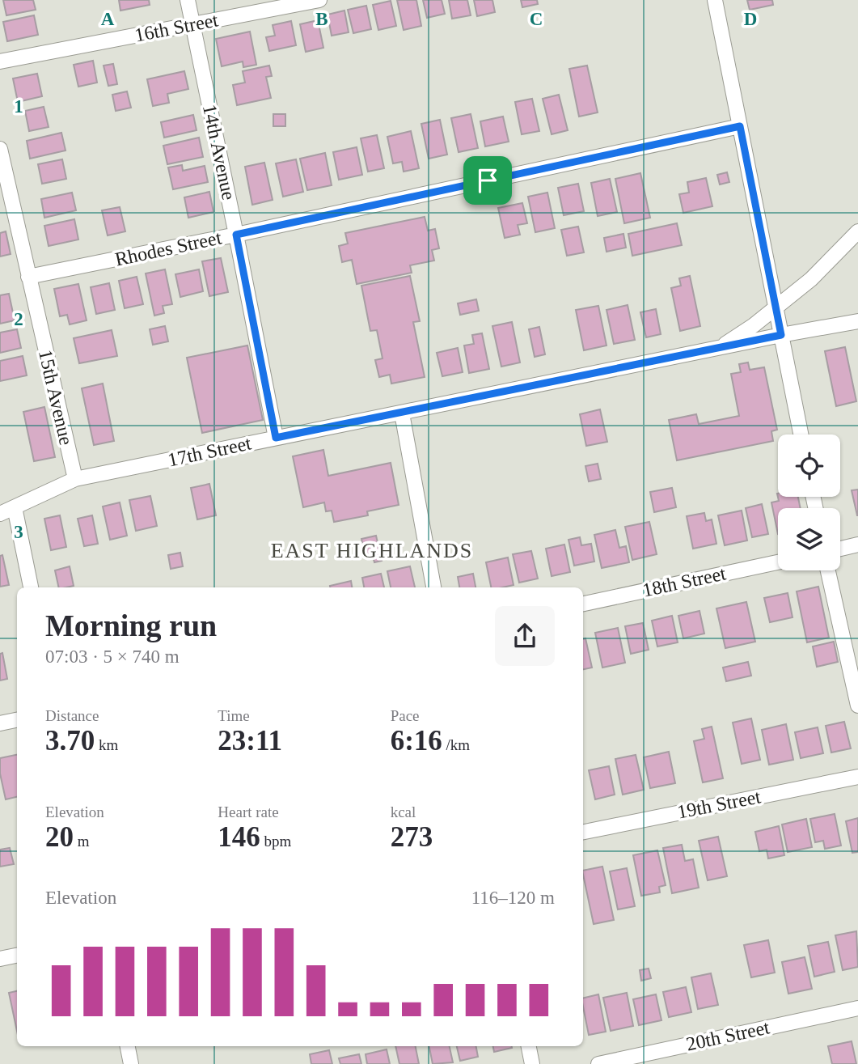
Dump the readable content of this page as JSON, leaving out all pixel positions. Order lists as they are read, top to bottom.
{
  "streets": {
    "street": [
      "16th Street",
      "14th Avenue",
      "Rhodes Street",
      "15th Avenue",
      "17th Street",
      "18th Street",
      "19th Street",
      "20th Street"
    ]
  },
  "crossings": [
    ["16th Street", "14th Avenue"],
    ["14th Avenue", "Rhodes Street"],
    ["14th Avenue", "17th Street"],
    ["Rhodes Street", "15th Avenue"],
    ["15th Avenue", "17th Street"]
  ],
  "districts": ["EAST HIGHLANDS"],
  "page": {
    "heading": ["Morning run", "07:03 · 5 × 740 m"],
    "stats": [
      ["Distance", "3.70 km"],
      ["Time", "23:11"],
      ["Pace", "6:16 /km"],
      ["Elevation", "20 m"],
      ["Heart rate", "146 bpm"],
      ["kcal", "273"]
    ],
    "chart": ["Elevation", "116–120 m"]
  },
  "grid": {
    "columns": [
      "A",
      "B",
      "C",
      "D"
    ],
    "rows": ["1", "2", "3"]
  }
}
